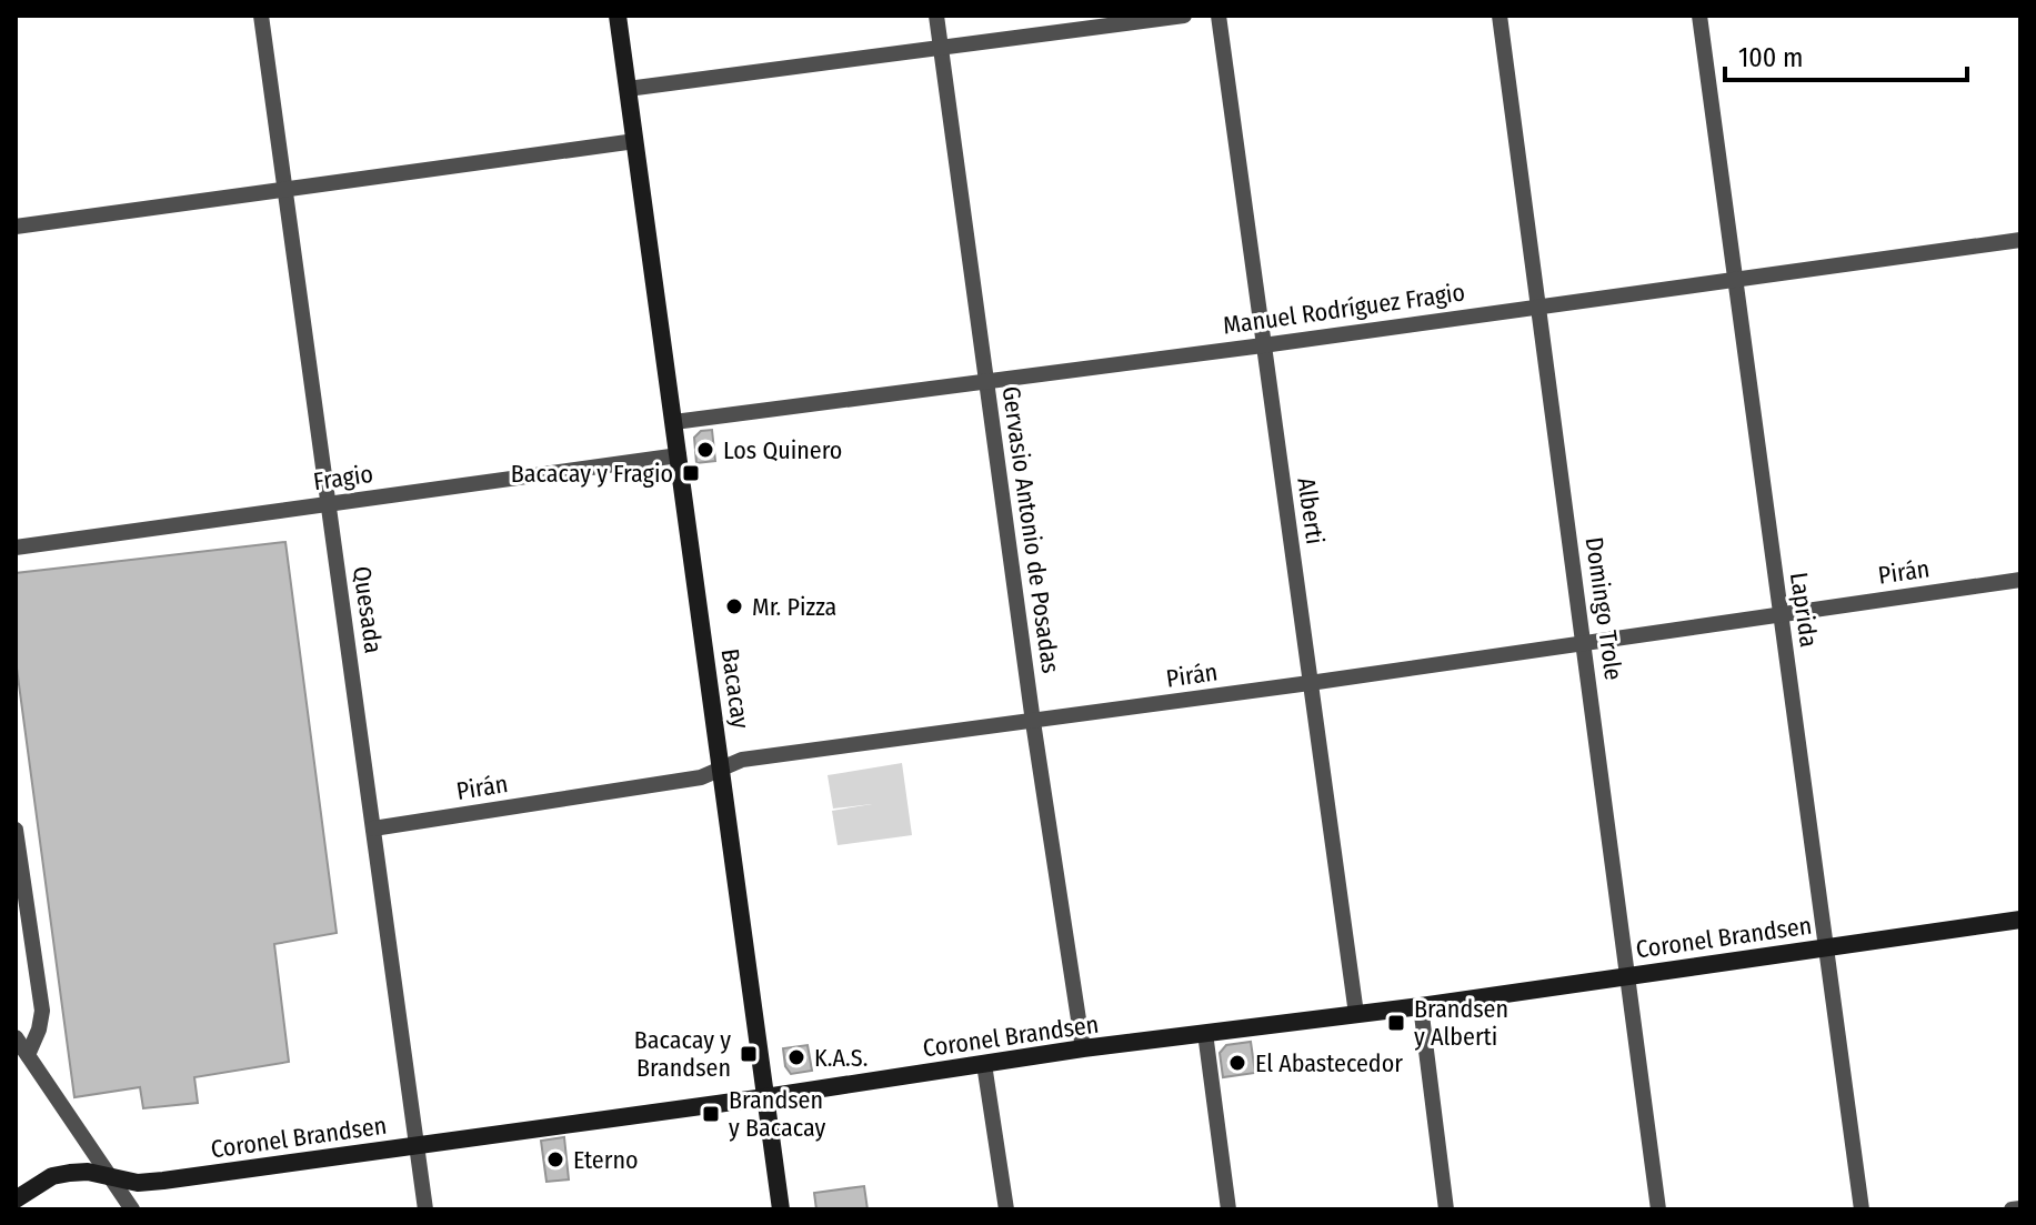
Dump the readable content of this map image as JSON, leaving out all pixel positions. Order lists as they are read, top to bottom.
{
  "streets": {
    "street": [
      "Manuel Rodríguez Fragio",
      "Fragio",
      "Alberti",
      "Gervasio Antonio de Posadas",
      "Pirán",
      "Domingo Trole",
      "Quesada",
      "Laprida",
      "Bacacay",
      "Coronel Brandsen"
    ]
  },
  "crossings": [
    ["Manuel Rodríguez Fragio", "Alberti"],
    ["Manuel Rodríguez Fragio", "Gervasio Antonio de Posadas"],
    ["Manuel Rodríguez Fragio", "Domingo Trole"],
    ["Manuel Rodríguez Fragio", "Laprida"],
    ["Manuel Rodríguez Fragio", "Bacacay"],
    ["Fragio", "Quesada"],
    ["Fragio", "Bacacay"],
    ["Alberti", "Pirán"],
    ["Alberti", "Coronel Brandsen"],
    ["Gervasio Antonio de Posadas", "Pirán"],
    ["Gervasio Antonio de Posadas", "Coronel Brandsen"],
    ["Pirán", "Domingo Trole"],
    ["Pirán", "Quesada"],
    ["Pirán", "Laprida"],
    ["Pirán", "Bacacay"],
    ["Domingo Trole", "Coronel Brandsen"],
    ["Quesada", "Coronel Brandsen"],
    ["Laprida", "Coronel Brandsen"],
    ["Bacacay", "Coronel Brandsen"]
  ],
  "places": {
    "other": [
      "Los Quinero",
      "Mr. Pizza",
      "K.A.S.",
      "El Abastecedor",
      "Eterno"
    ],
    "transit": [
      "Bacacay y Fragio",
      "Brandsen y Alberti",
      "Bacacay y Brandsen",
      "Brandsen y Bacacay"
    ]
  },
  "scale_bar": "100 m"
}
